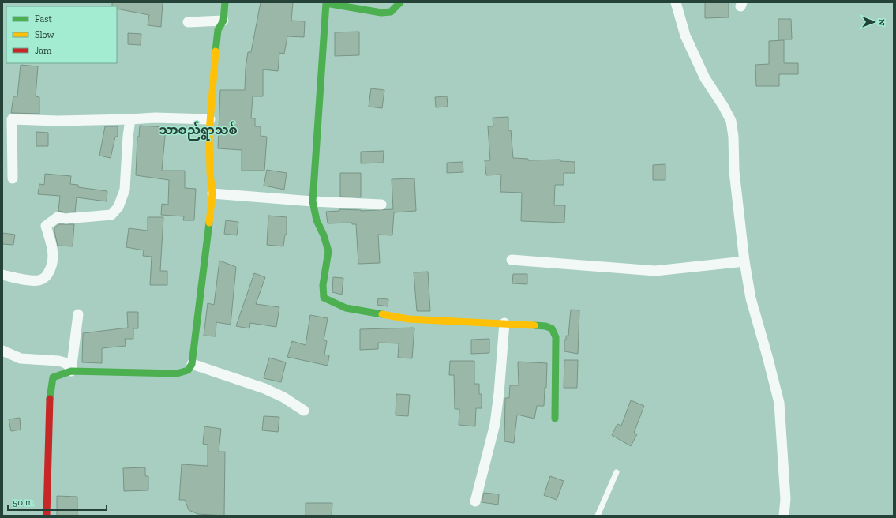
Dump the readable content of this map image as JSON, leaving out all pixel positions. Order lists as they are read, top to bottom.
{
  "districts": ["သာစည်ရွာသစ်"],
  "legend": ["Fast", "Slow", "Jam"],
  "scale_bar": "50 m",
  "north": "right"
}
